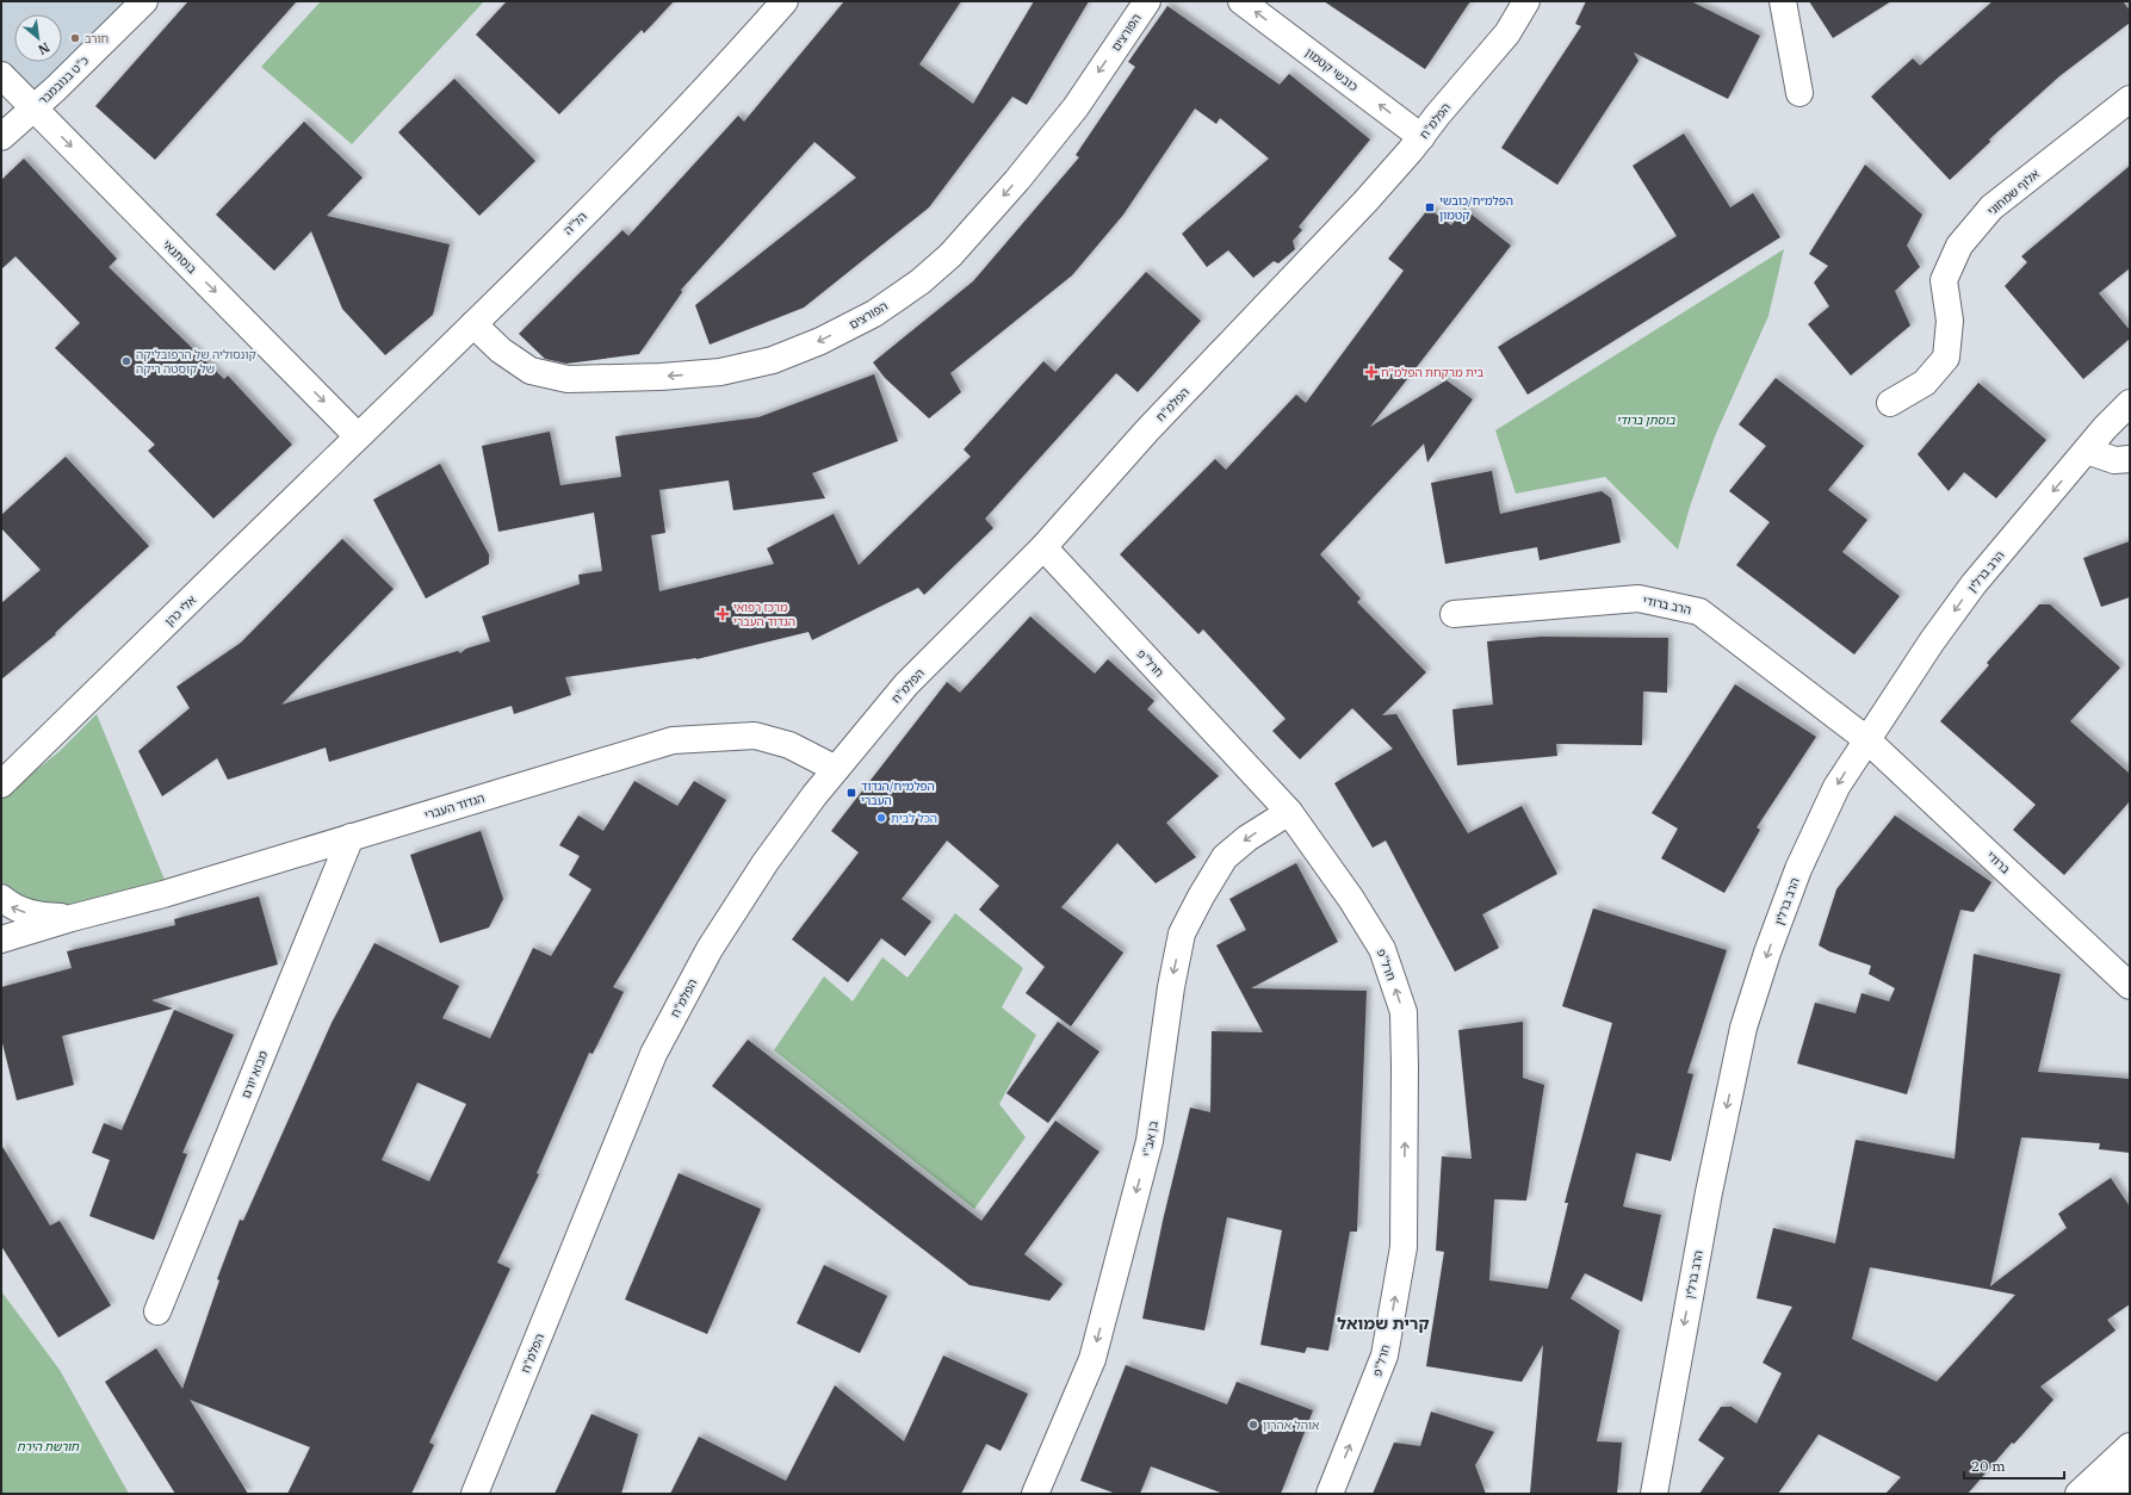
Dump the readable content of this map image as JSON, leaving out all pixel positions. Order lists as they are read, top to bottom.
{
  "streets": {
    "street": [
      "הפורצים",
      "כובשי קטמון",
      "כ\"ט בנובמבר",
      "הפלמ\"ח",
      "אלוף שמחוני",
      "הל\"ה",
      "בוסתנאי",
      "הרב ברלין",
      "הרב ברודי",
      "אלי כהן",
      "חרל\"פ",
      "הגדוד העברי",
      "ברודי",
      "מבוא יורם",
      "בן אב\"י"
    ]
  },
  "crossings": [
    ["הפורצים", "הל\"ה"],
    ["כובשי קטמון", "הפלמ\"ח"],
    ["כ\"ט בנובמבר", "בוסתנאי"],
    ["הפלמ\"ח", "חרל\"פ"],
    ["הפלמ\"ח", "הגדוד העברי"],
    ["הל\"ה", "בוסתנאי"],
    ["הל\"ה", "אלי כהן"],
    ["בוסתנאי", "אלי כהן"],
    ["הרב ברלין", "הרב ברודי"],
    ["הרב ברלין", "ברודי"],
    ["הרב ברודי", "ברודי"],
    ["חרל\"פ", "בן אב\"י"],
    ["הגדוד העברי", "מבוא יורם"]
  ],
  "one_way": [
    "הפורצים",
    "כובשי קטמון",
    "בוסתנאי",
    "הרב ברלין",
    "חרל\"פ",
    "בן אב\"י"
  ],
  "districts": ["קרית שמואל"],
  "parks": ["בוסתן ברודי", "חורשת הירח"],
  "places": {
    "other": [
      "חורב",
      "קונסוליה של הרפובליקה של קוסטה ריקה",
      "הכל לבית",
      "אוהל אהרון"
    ],
    "transit": ["הפלמ״ח/כובשי קטמון", "הפלמ״ח/הגדוד העברי"],
    "health": ["בית מרקחת הפלמ\"ח", "מרכז רפואי הגדוד העברי"]
  },
  "scale_bar": "20 m",
  "north": "bottom right"
}
